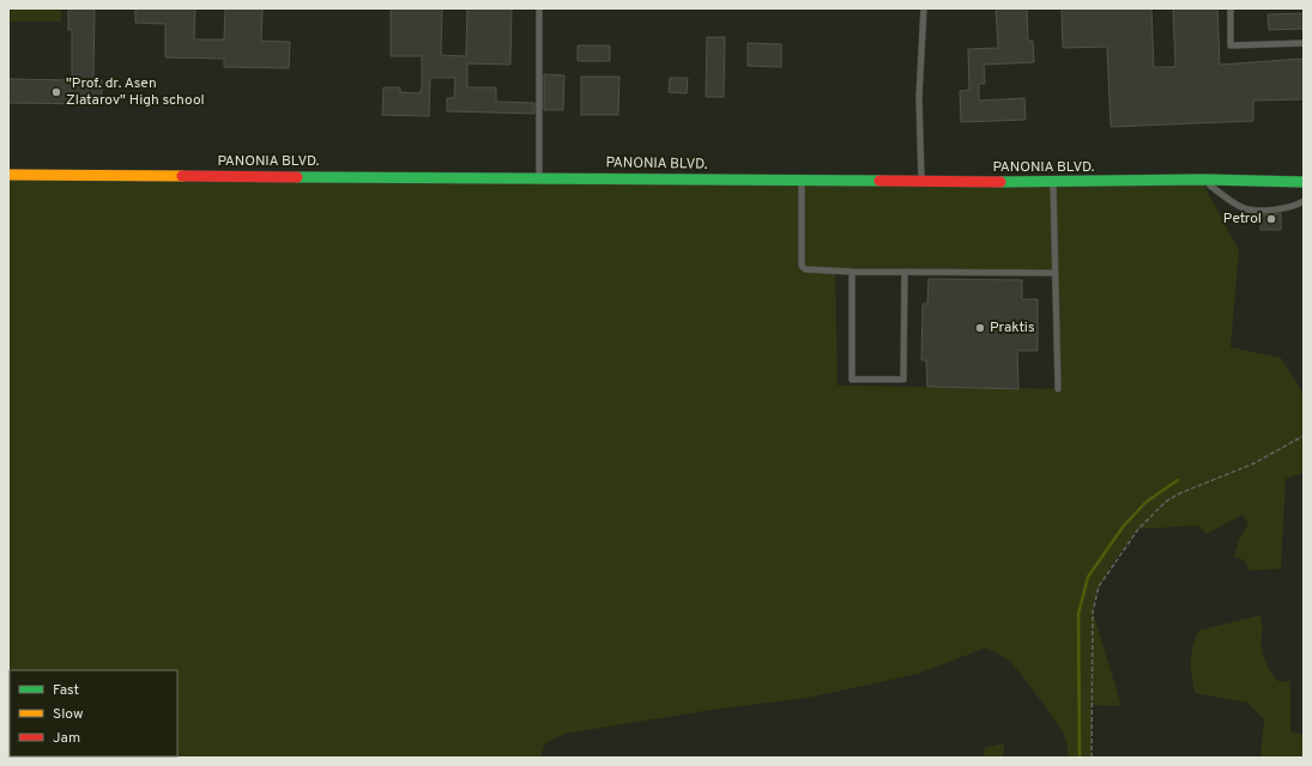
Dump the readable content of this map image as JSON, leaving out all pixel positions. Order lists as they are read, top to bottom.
{
  "streets": {
    "main road": ["PANONIA BLVD."]
  },
  "places": ["\"Prof. dr. Asen Zlatarov\" High school", "Petrol", "Praktis"],
  "legend": ["Fast", "Slow", "Jam"]
}
